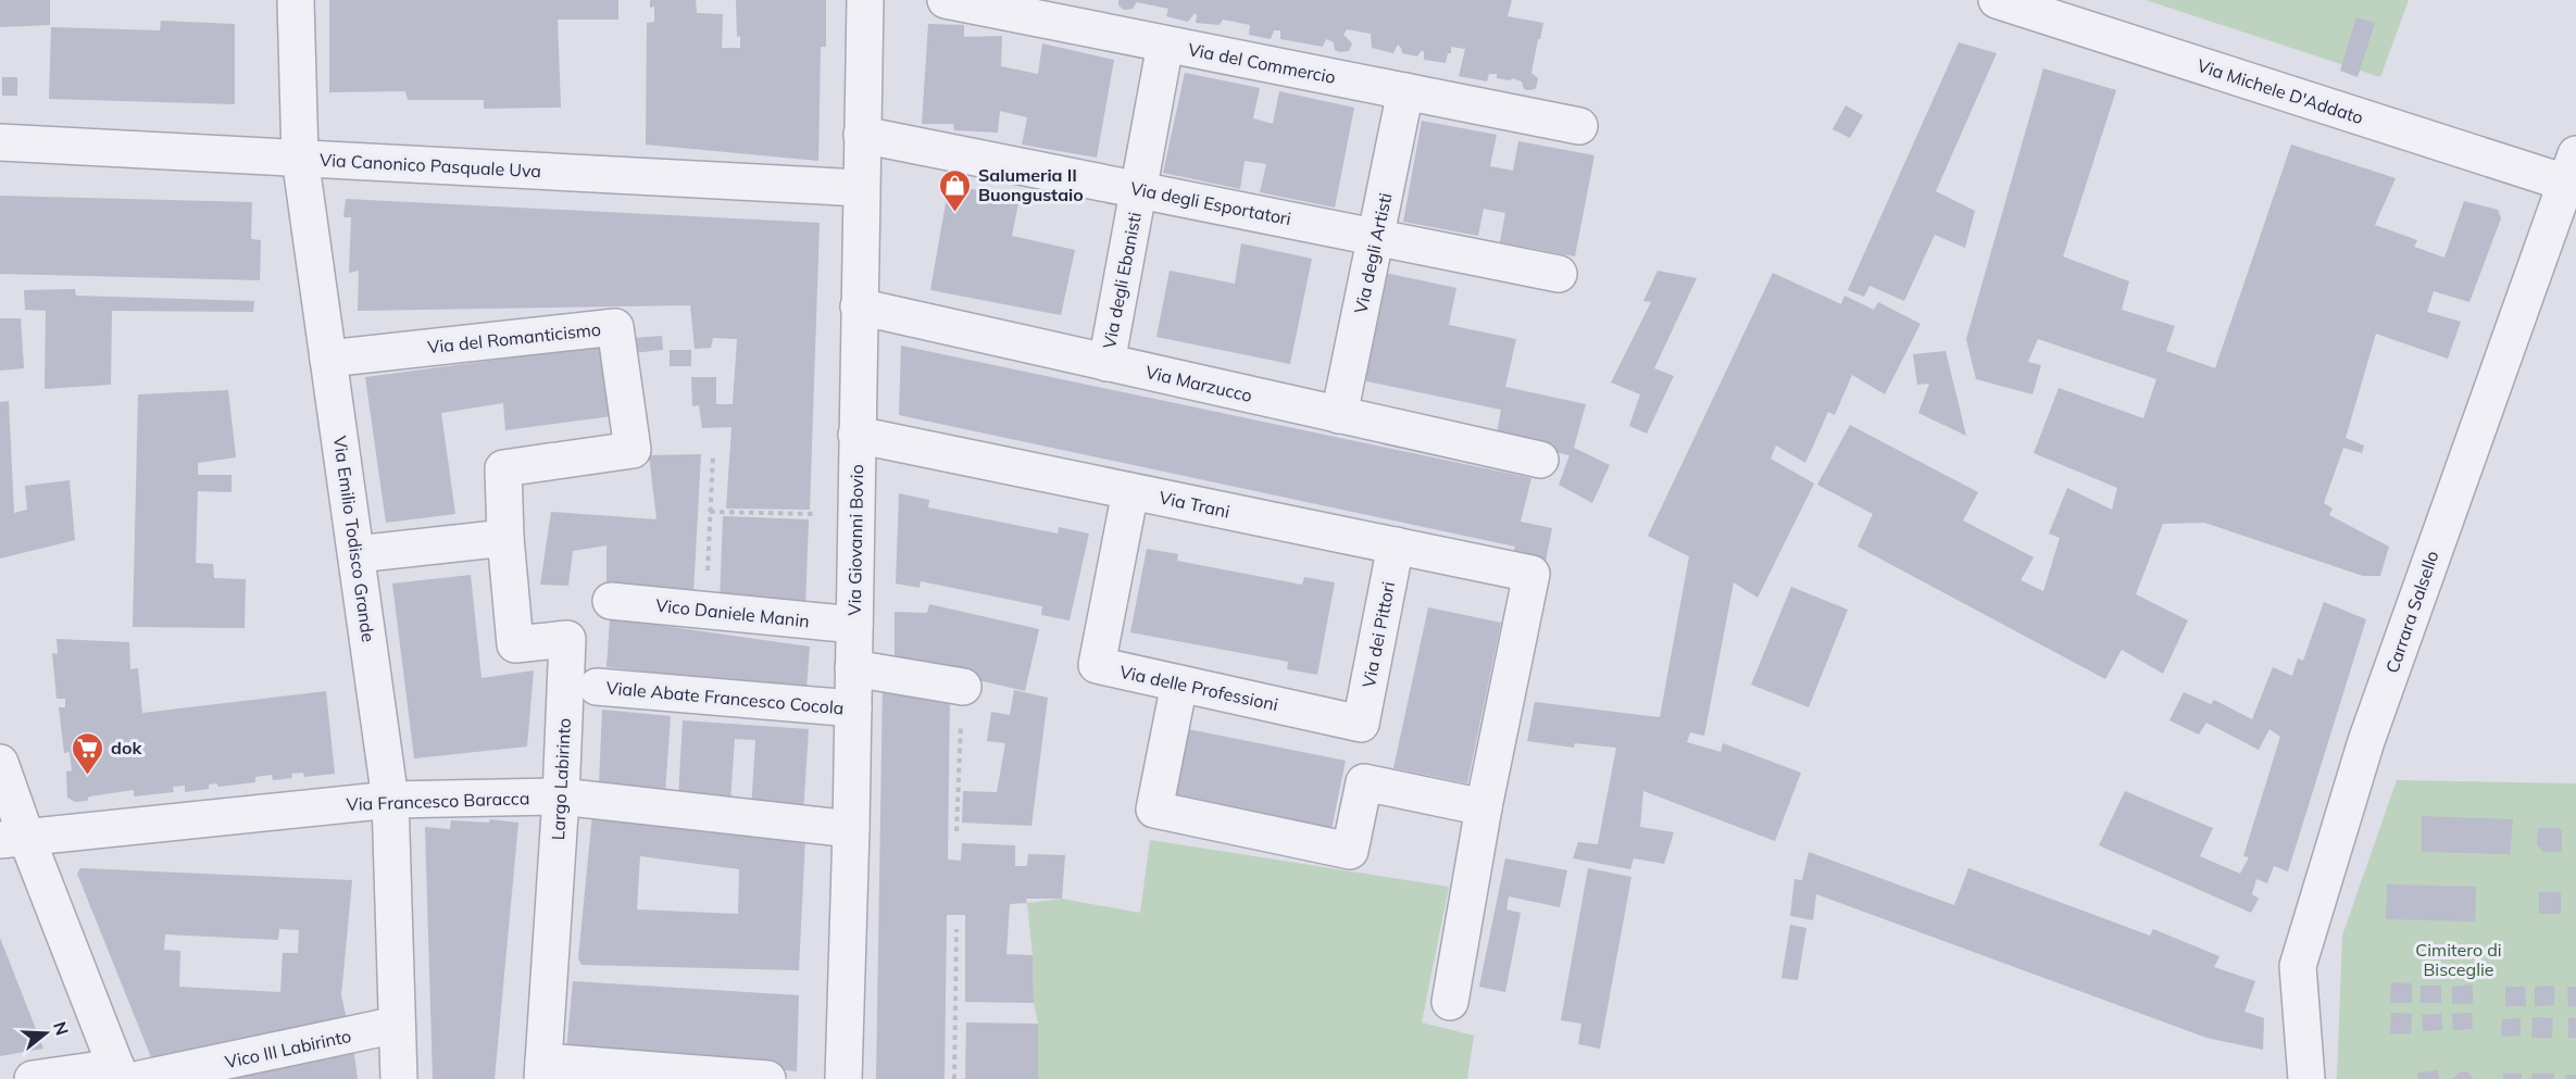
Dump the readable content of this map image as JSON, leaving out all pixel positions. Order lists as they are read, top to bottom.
{
  "streets": {
    "street": [
      "Via del Commercio",
      "Via Michele D'Addato",
      "Via Canonico Pasquale Uva",
      "Via degli Esportatori",
      "Via degli Artisti",
      "Via degli Ebanisti",
      "Via del Romanticismo",
      "Via Marzucco",
      "Via Trani",
      "Via Emilio Todisco Grande",
      "Via Giovanni Bovio",
      "Carrara Salsello",
      "Vico Daniele Manin",
      "Via dei Pittori",
      "Via delle Professioni",
      "Viale Abate Francesco Cocola",
      "Largo Labirinto",
      "Via Francesco Baracca",
      "Vico III Labirinto"
    ]
  },
  "crossings": [
    ["Via del Commercio", "Via degli Artisti"],
    ["Via del Commercio", "Via degli Ebanisti"],
    ["Via Michele D'Addato", "Carrara Salsello"],
    ["Via Canonico Pasquale Uva", "Via Emilio Todisco Grande"],
    ["Via Canonico Pasquale Uva", "Via Giovanni Bovio"],
    ["Via degli Esportatori", "Via degli Artisti"],
    ["Via degli Esportatori", "Via degli Ebanisti"],
    ["Via degli Esportatori", "Via Giovanni Bovio"],
    ["Via degli Artisti", "Via Marzucco"],
    ["Via degli Ebanisti", "Via Marzucco"],
    ["Via del Romanticismo", "Via Emilio Todisco Grande"],
    ["Via del Romanticismo", "Largo Labirinto"],
    ["Via Marzucco", "Via Giovanni Bovio"],
    ["Via Trani", "Via Giovanni Bovio"],
    ["Via Trani", "Via dei Pittori"],
    ["Via Trani", "Via delle Professioni"],
    ["Via Emilio Todisco Grande", "Via Francesco Baracca"],
    ["Via Emilio Todisco Grande", "Vico III Labirinto"],
    ["Via Giovanni Bovio", "Vico Daniele Manin"],
    ["Via Giovanni Bovio", "Viale Abate Francesco Cocola"],
    ["Via Giovanni Bovio", "Via Francesco Baracca"],
    ["Via dei Pittori", "Via delle Professioni"],
    ["Largo Labirinto", "Via Francesco Baracca"]
  ],
  "parks": ["Cimitero di Bisceglie"],
  "places": {
    "shop": ["Salumeria Il Buongustaio"],
    "supermarket": ["dok"]
  },
  "north": "right"
}
